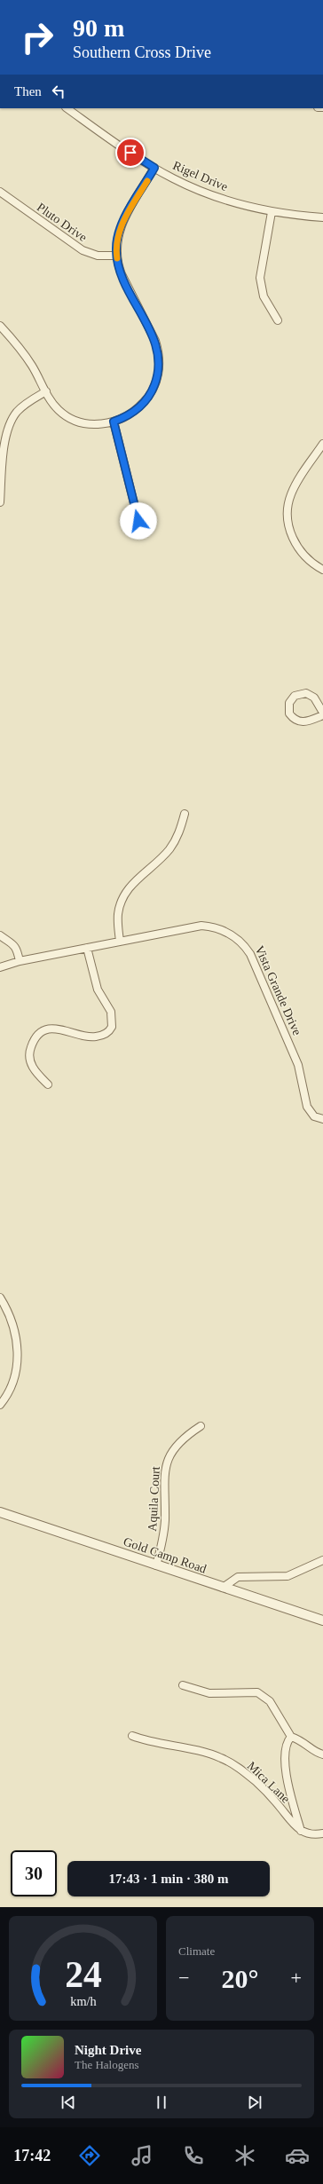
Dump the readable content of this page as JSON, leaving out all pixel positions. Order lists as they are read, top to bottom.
{
  "streets": {
    "street": [
      "Rigel Drive",
      "Pluto Drive",
      "Vista Grande Drive",
      "Aquila Court",
      "Gold Camp Road",
      "Mica Lane"
    ]
  },
  "crossings": [
    ["Aquila Court", "Gold Camp Road"]
  ],
  "page": {
    "turn": ["90 m", "Southern Cross Drive"],
    "then": "Then",
    "limit": "30",
    "trip": "17:43 · 1 min · 380 m",
    "tile": "Climate",
    "heat": ["−", "20°", "+"],
    "song": ["Night Drive", "The Halogens"],
    "tabs": "17:42",
    "gauge": ["24", "km/h"]
  }
}
